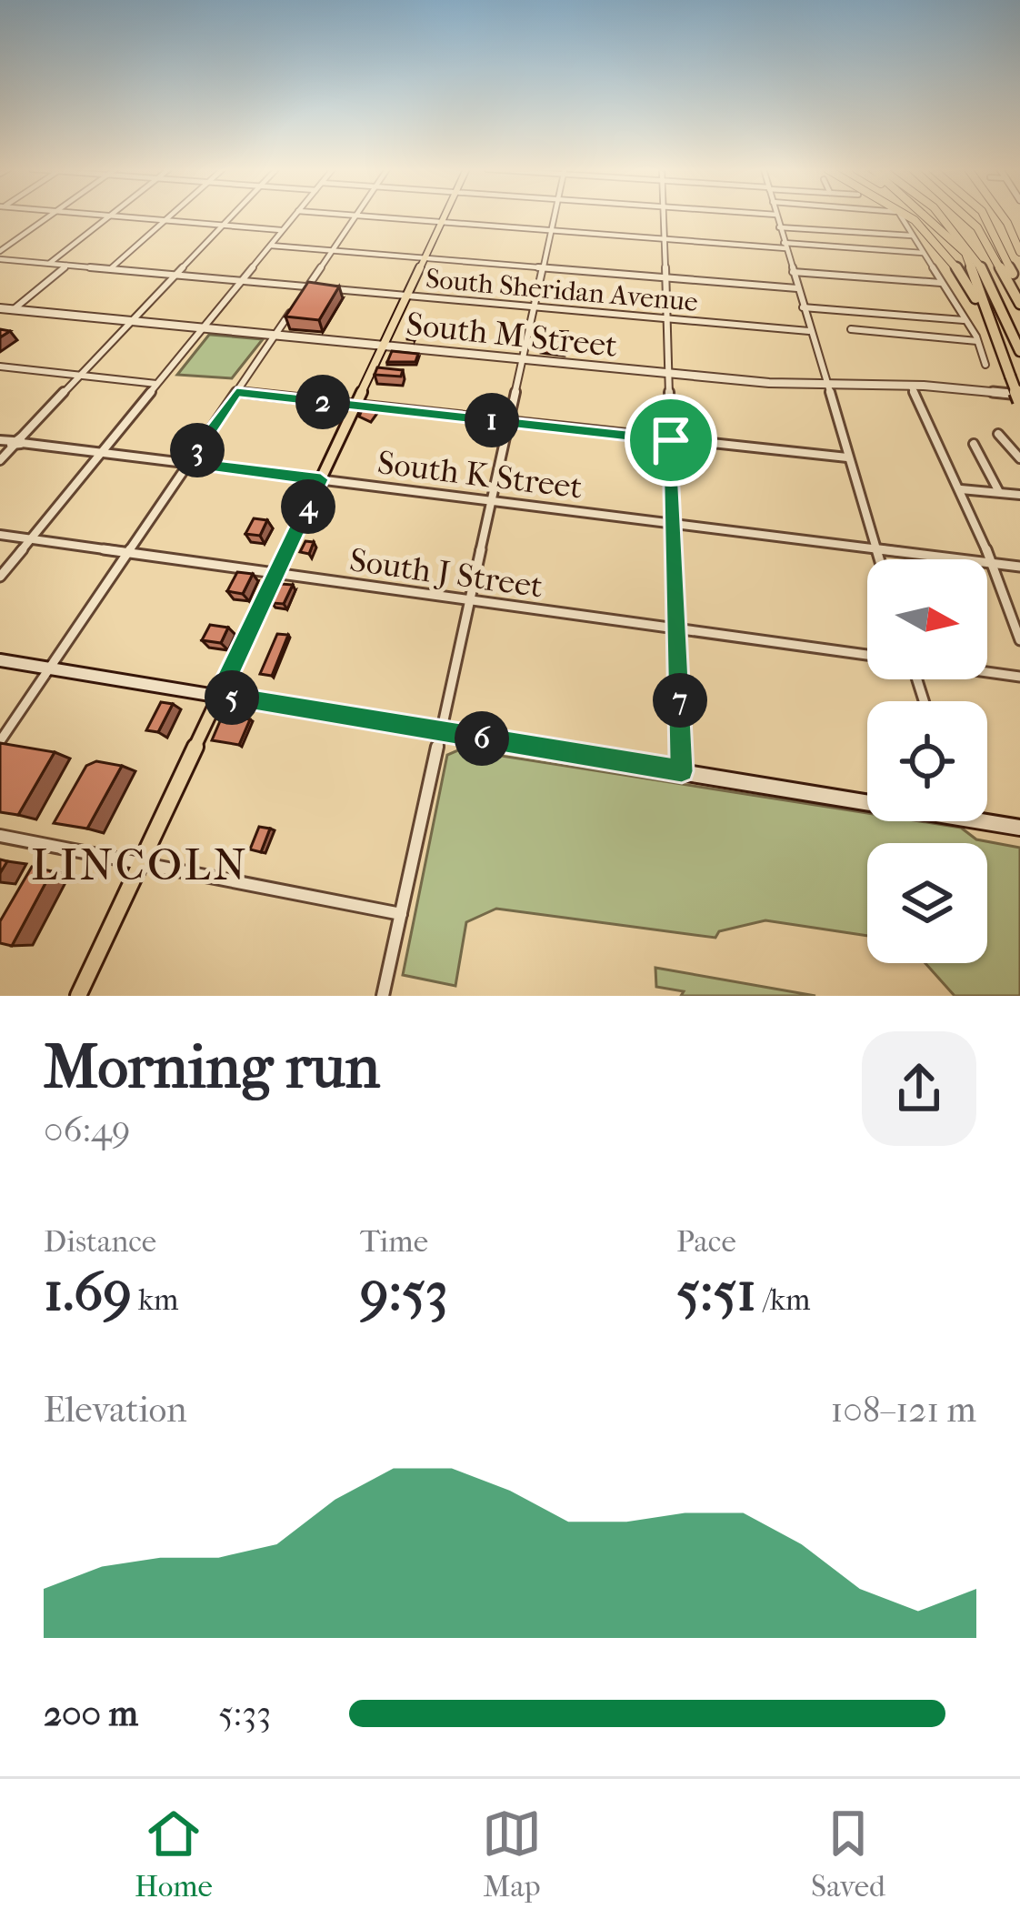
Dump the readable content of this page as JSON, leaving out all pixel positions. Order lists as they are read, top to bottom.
{
  "streets": {
    "street": [
      "South Sheridan Avenue",
      "South M Street",
      "South K Street",
      "South J Street"
    ]
  },
  "districts": ["LINCOLN"],
  "north": "right",
  "page": {
    "pins": [
      "2",
      "1",
      "3",
      "4",
      "5",
      "7",
      "6"
    ],
    "heading": ["Morning run", "06:49"],
    "stats": [
      ["Distance", "1.69 km"],
      ["Time", "9:53"],
      ["Pace", "5:51 /km"]
    ],
    "chart": ["Elevation", "108–121 m"],
    "list": [
      {
        "name": "200 m",
        "note": "5:33"
      }
    ],
    "tabs": ["Home", "Map", "Saved"]
  }
}
